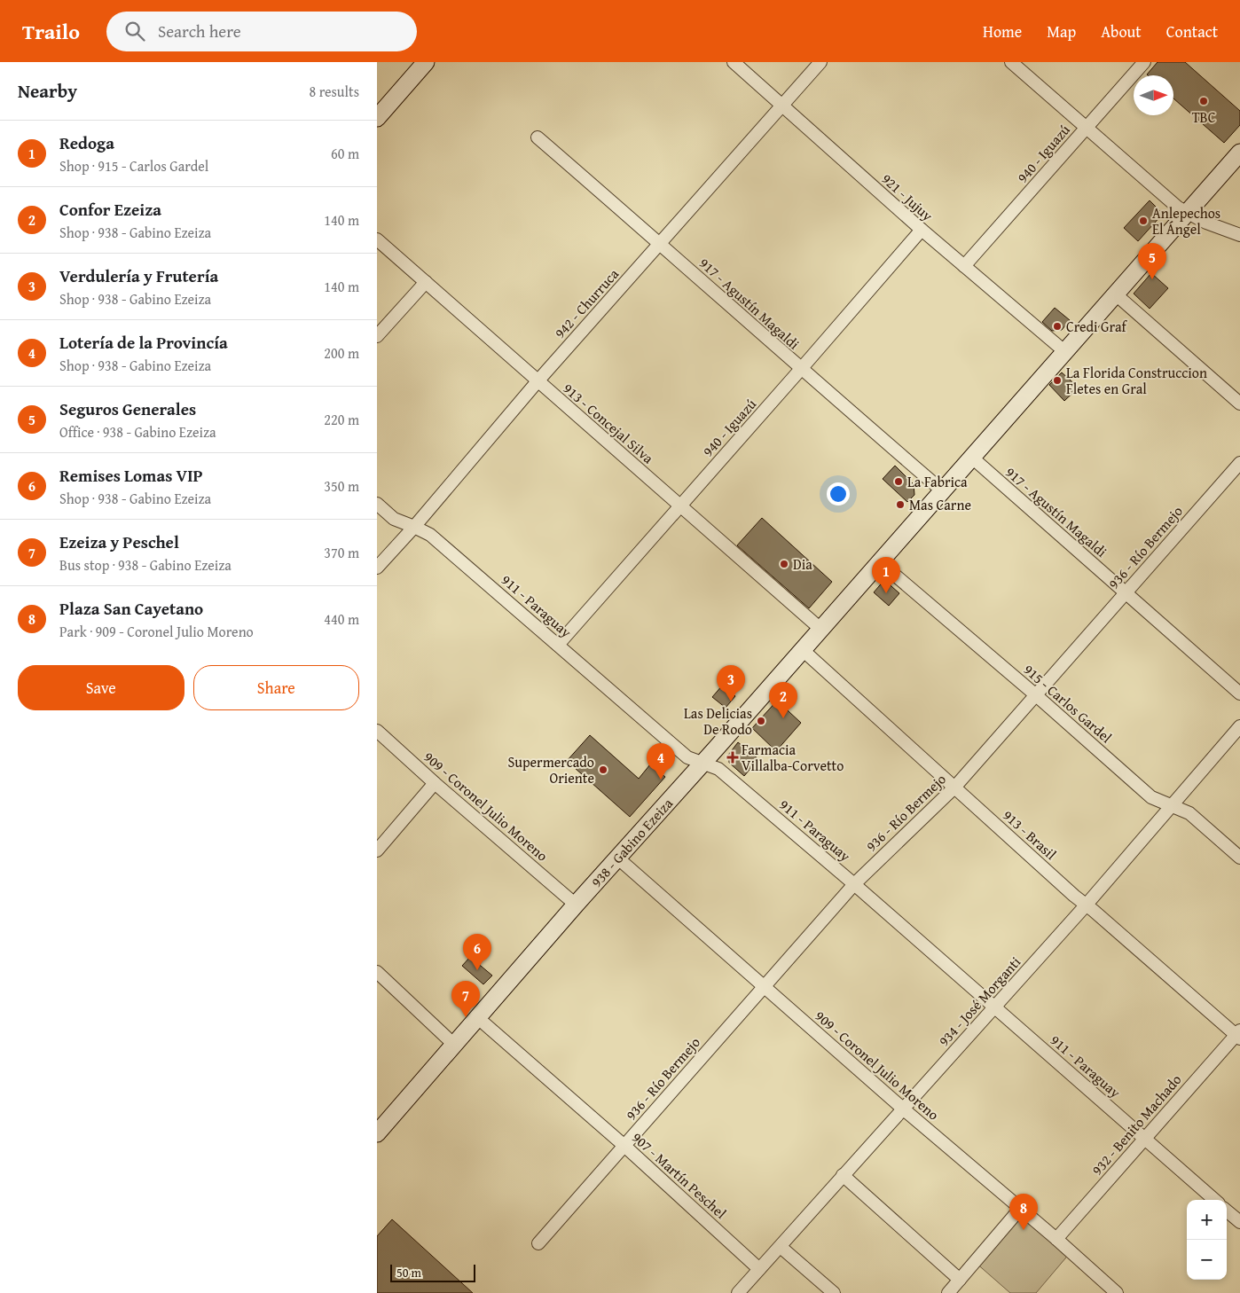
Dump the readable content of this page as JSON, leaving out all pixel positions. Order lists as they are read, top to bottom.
{
  "streets": {
    "street": [
      "940 - Iguazú",
      "921 - Jujuy",
      "942 - Churruca",
      "917 - Agustín Magaldi",
      "913 - Concejal Silva",
      "936 - Río Bermejo",
      "911 - Paraguay",
      "915 - Carlos Gardel",
      "909 - Coronel Julio Moreno",
      "913 - Brasil",
      "938 - Gabino Ezeiza",
      "934 - José Morganti",
      "932 - Benito Machado",
      "907 - Martín Peschel"
    ]
  },
  "crossings": [
    ["940 - Iguazú", "921 - Jujuy"],
    ["940 - Iguazú", "917 - Agustín Magaldi"],
    ["940 - Iguazú", "913 - Concejal Silva"],
    ["940 - Iguazú", "911 - Paraguay"],
    ["921 - Jujuy", "942 - Churruca"],
    ["921 - Jujuy", "938 - Gabino Ezeiza"],
    ["942 - Churruca", "917 - Agustín Magaldi"],
    ["942 - Churruca", "913 - Concejal Silva"],
    ["942 - Churruca", "911 - Paraguay"],
    ["917 - Agustín Magaldi", "936 - Río Bermejo"],
    ["917 - Agustín Magaldi", "938 - Gabino Ezeiza"],
    ["913 - Concejal Silva", "938 - Gabino Ezeiza"],
    ["936 - Río Bermejo", "911 - Paraguay"],
    ["936 - Río Bermejo", "915 - Carlos Gardel"],
    ["936 - Río Bermejo", "909 - Coronel Julio Moreno"],
    ["936 - Río Bermejo", "913 - Brasil"],
    ["936 - Río Bermejo", "907 - Martín Peschel"],
    ["911 - Paraguay", "938 - Gabino Ezeiza"],
    ["911 - Paraguay", "934 - José Morganti"],
    ["911 - Paraguay", "932 - Benito Machado"],
    ["915 - Carlos Gardel", "938 - Gabino Ezeiza"],
    ["915 - Carlos Gardel", "934 - José Morganti"],
    ["909 - Coronel Julio Moreno", "938 - Gabino Ezeiza"],
    ["909 - Coronel Julio Moreno", "934 - José Morganti"],
    ["909 - Coronel Julio Moreno", "932 - Benito Machado"],
    ["913 - Brasil", "938 - Gabino Ezeiza"],
    ["913 - Brasil", "934 - José Morganti"],
    ["913 - Brasil", "932 - Benito Machado"],
    ["938 - Gabino Ezeiza", "907 - Martín Peschel"],
    ["934 - José Morganti", "907 - Martín Peschel"]
  ],
  "places": {
    "other": [
      "TBC",
      "Anlepechos El Ángel",
      "Credi Graf",
      "La Florida Construccion Fletes en Gral",
      "La Fabrica",
      "Mas Carne",
      "Dia",
      "Las Delicias De Rodo",
      "Supermercado Oriente"
    ],
    "health": ["Farmacia Villalba-Corvetto"]
  },
  "scale_bar": "50 m",
  "north": "right",
  "page": {
    "header": "Trailo",
    "search": "Search here",
    "nav": [
      "Home",
      "Map",
      "About",
      "Contact"
    ],
    "heading": ["Nearby", "8 results"],
    "list": [
      {
        "mark": "1",
        "name": "Redoga",
        "note": "Shop · 915 - Carlos Gardel",
        "value": "60 m"
      },
      {
        "mark": "2",
        "name": "Confor Ezeiza",
        "note": "Shop · 938 - Gabino Ezeiza",
        "value": "140 m"
      },
      {
        "mark": "3",
        "name": "Verdulería y Frutería",
        "note": "Shop · 938 - Gabino Ezeiza",
        "value": "140 m"
      },
      {
        "mark": "4",
        "name": "Lotería de la Provincía",
        "note": "Shop · 938 - Gabino Ezeiza",
        "value": "200 m"
      },
      {
        "mark": "5",
        "name": "Seguros Generales",
        "note": "Office · 938 - Gabino Ezeiza",
        "value": "220 m"
      },
      {
        "mark": "6",
        "name": "Remises Lomas VIP",
        "note": "Shop · 938 - Gabino Ezeiza",
        "value": "350 m"
      },
      {
        "mark": "7",
        "name": "Ezeiza y Peschel",
        "note": "Bus stop · 938 - Gabino Ezeiza",
        "value": "370 m"
      },
      {
        "mark": "8",
        "name": "Plaza San Cayetano",
        "note": "Park · 909 - Coronel Julio Moreno",
        "value": "440 m"
      }
    ],
    "pins": [
      "5",
      "1",
      "3",
      "2",
      "4",
      "6",
      "7",
      "8"
    ],
    "buttons": ["Save", "Share"],
    "map_buttons": ["+", "−"],
    "scale": "50 m"
  }
}
